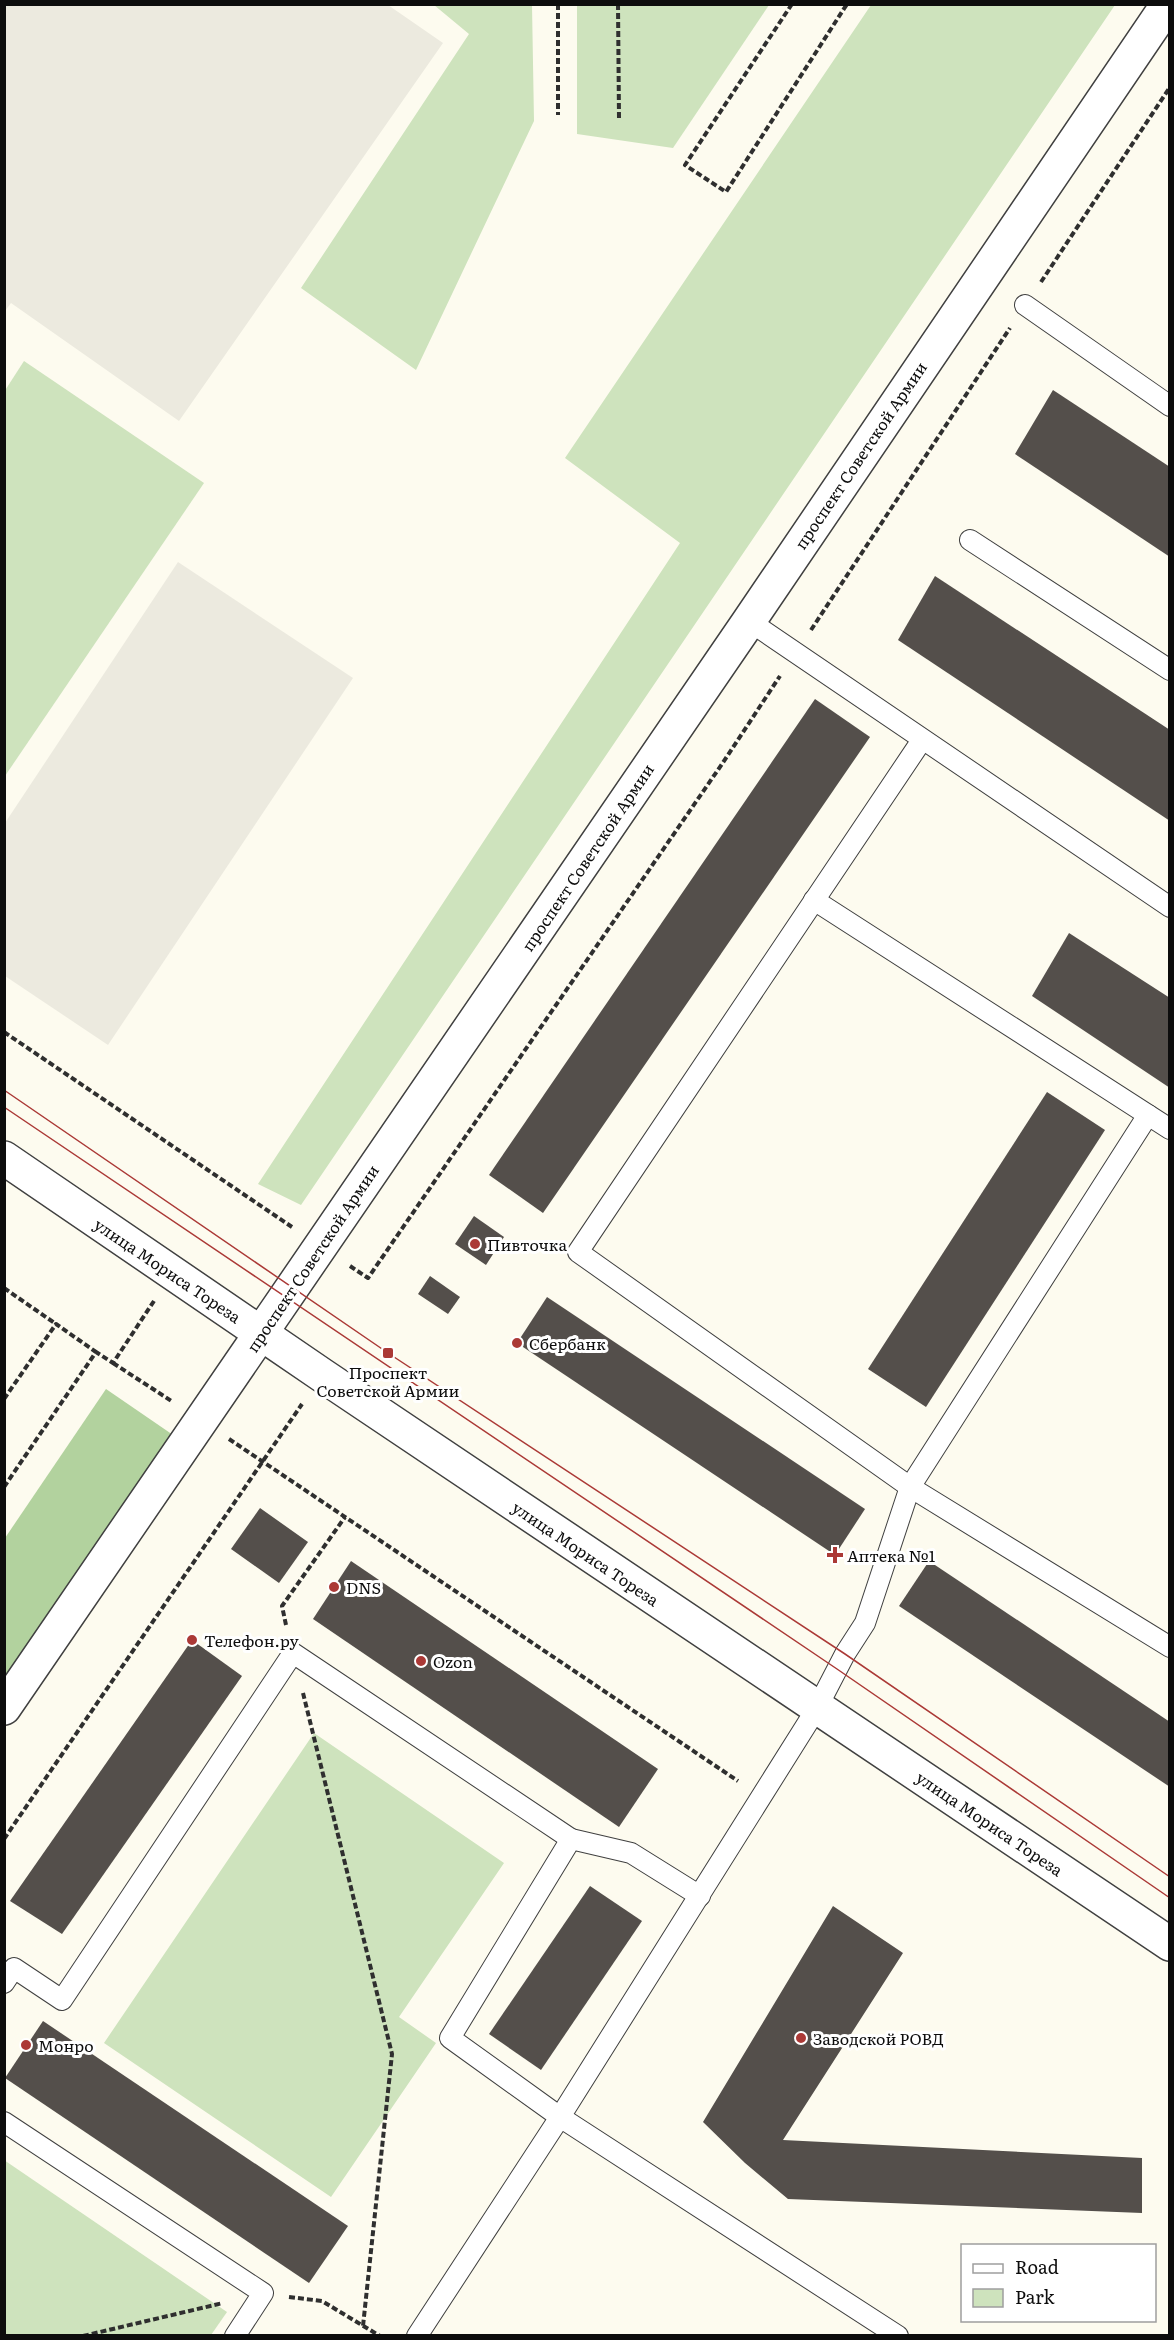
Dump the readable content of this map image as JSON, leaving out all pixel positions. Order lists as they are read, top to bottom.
{
  "streets": {
    "street": ["проспект Советской Армии", "улица Мориса Тореза"]
  },
  "crossings": [
    ["проспект Советской Армии", "улица Мориса Тореза"]
  ],
  "places": {
    "other": [
      "Пивточка",
      "Сбербанк",
      "DNS",
      "Телефон.ру",
      "Ozon",
      "Заводской РОВД",
      "Монро"
    ],
    "transit": ["Проспект Советской Армии"],
    "health": ["Аптека №1"]
  },
  "legend": ["Road", "Park"]
}
